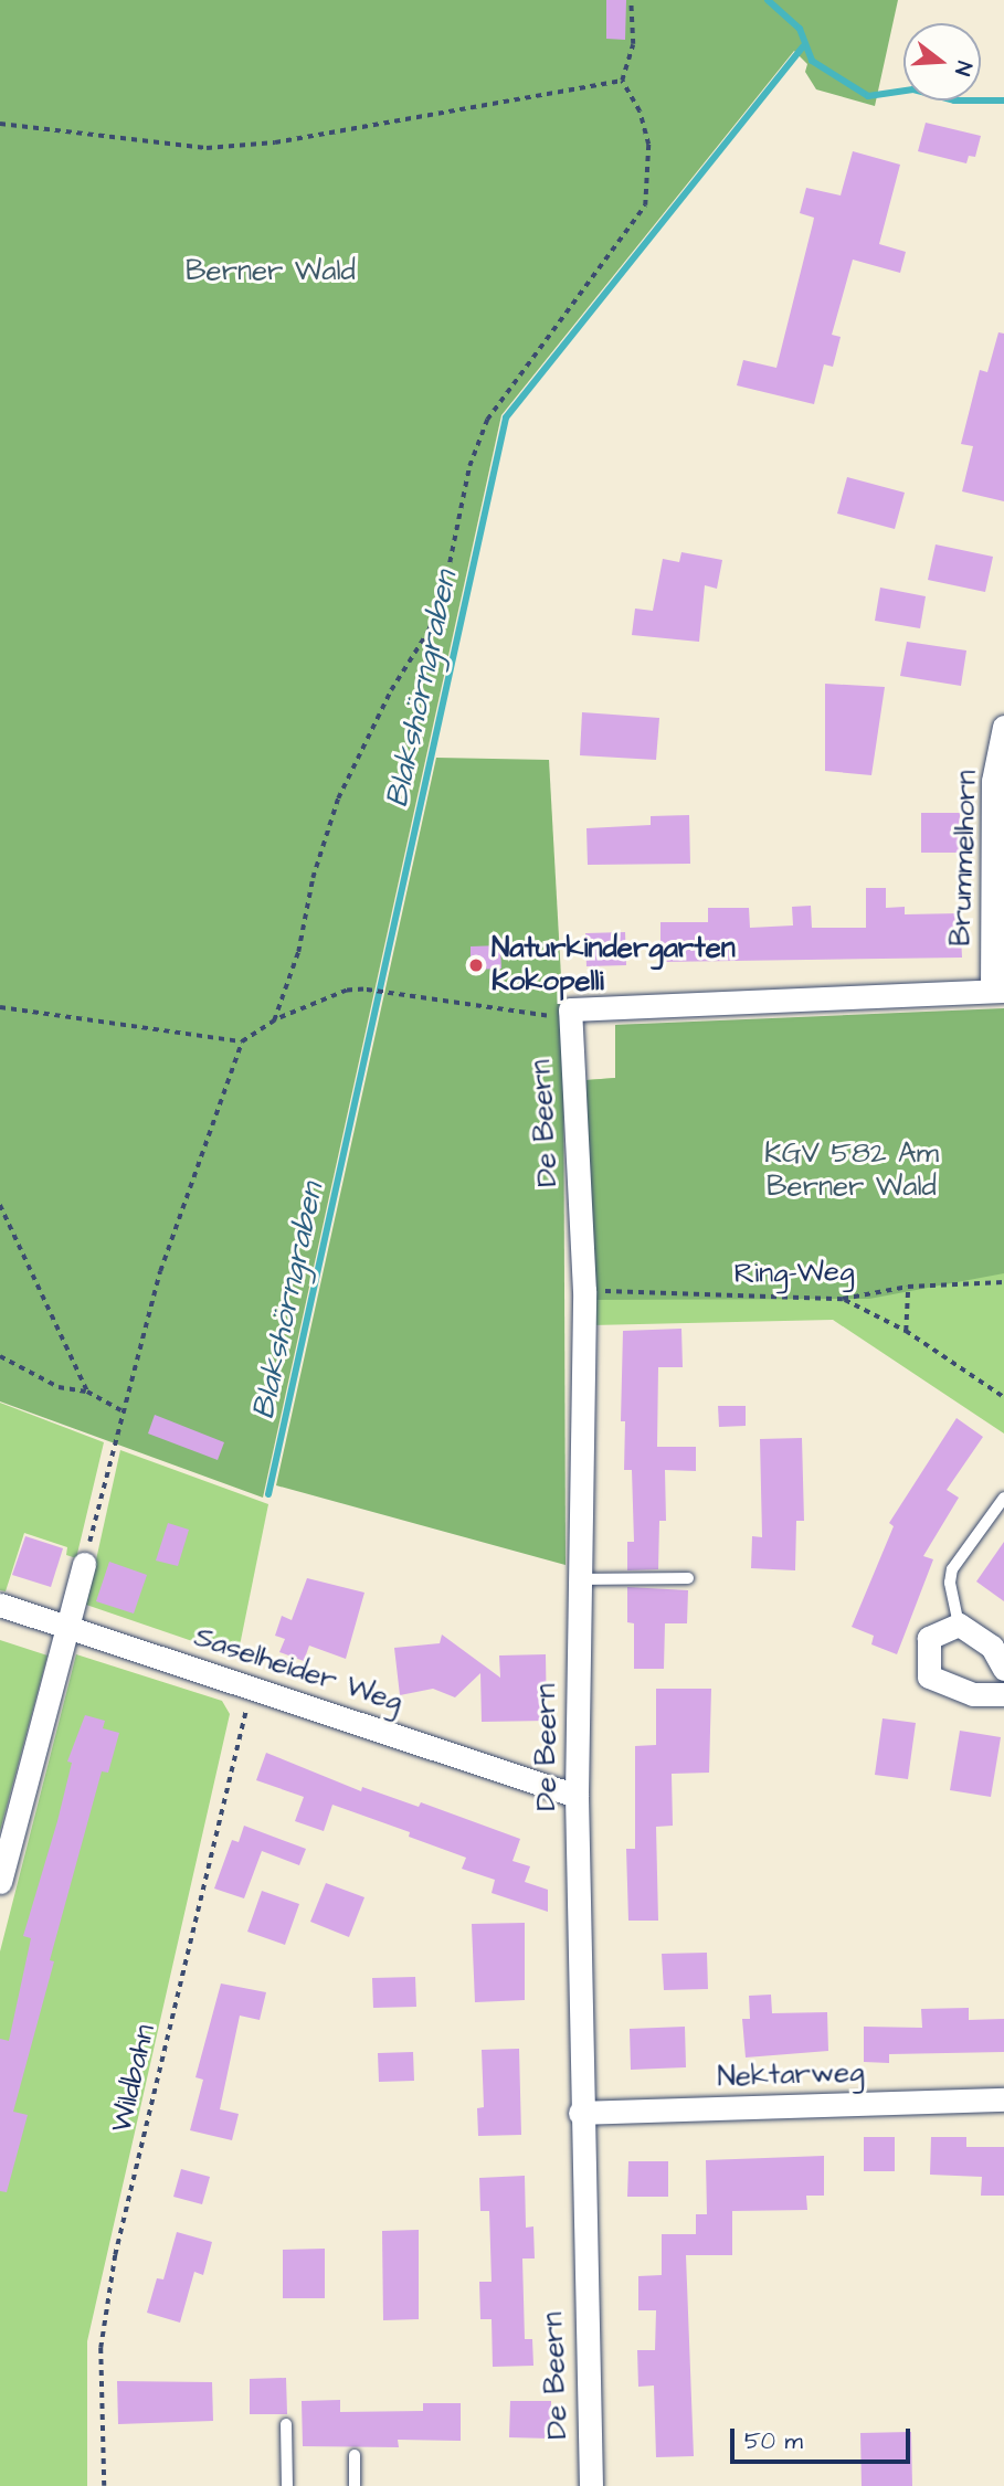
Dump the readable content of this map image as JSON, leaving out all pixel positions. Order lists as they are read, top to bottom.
{
  "streets": {
    "street": [
      "Brummelhorn",
      "De Beern",
      "Saselheider Weg",
      "Nektarweg"
    ],
    "path": ["Ring-Weg", "Wildbahn"]
  },
  "crossings": [
    ["De Beern", "Ring-Weg"],
    ["De Beern", "Saselheider Weg"],
    ["De Beern", "Nektarweg"],
    ["Saselheider Weg", "Wildbahn"]
  ],
  "water": ["Blakshörngraben"],
  "parks": ["Berner Wald", "KGV 582 Am Berner Wald"],
  "places": ["Naturkindergarten Kokopelli"],
  "scale_bar": "50 m",
  "north": "right"
}
